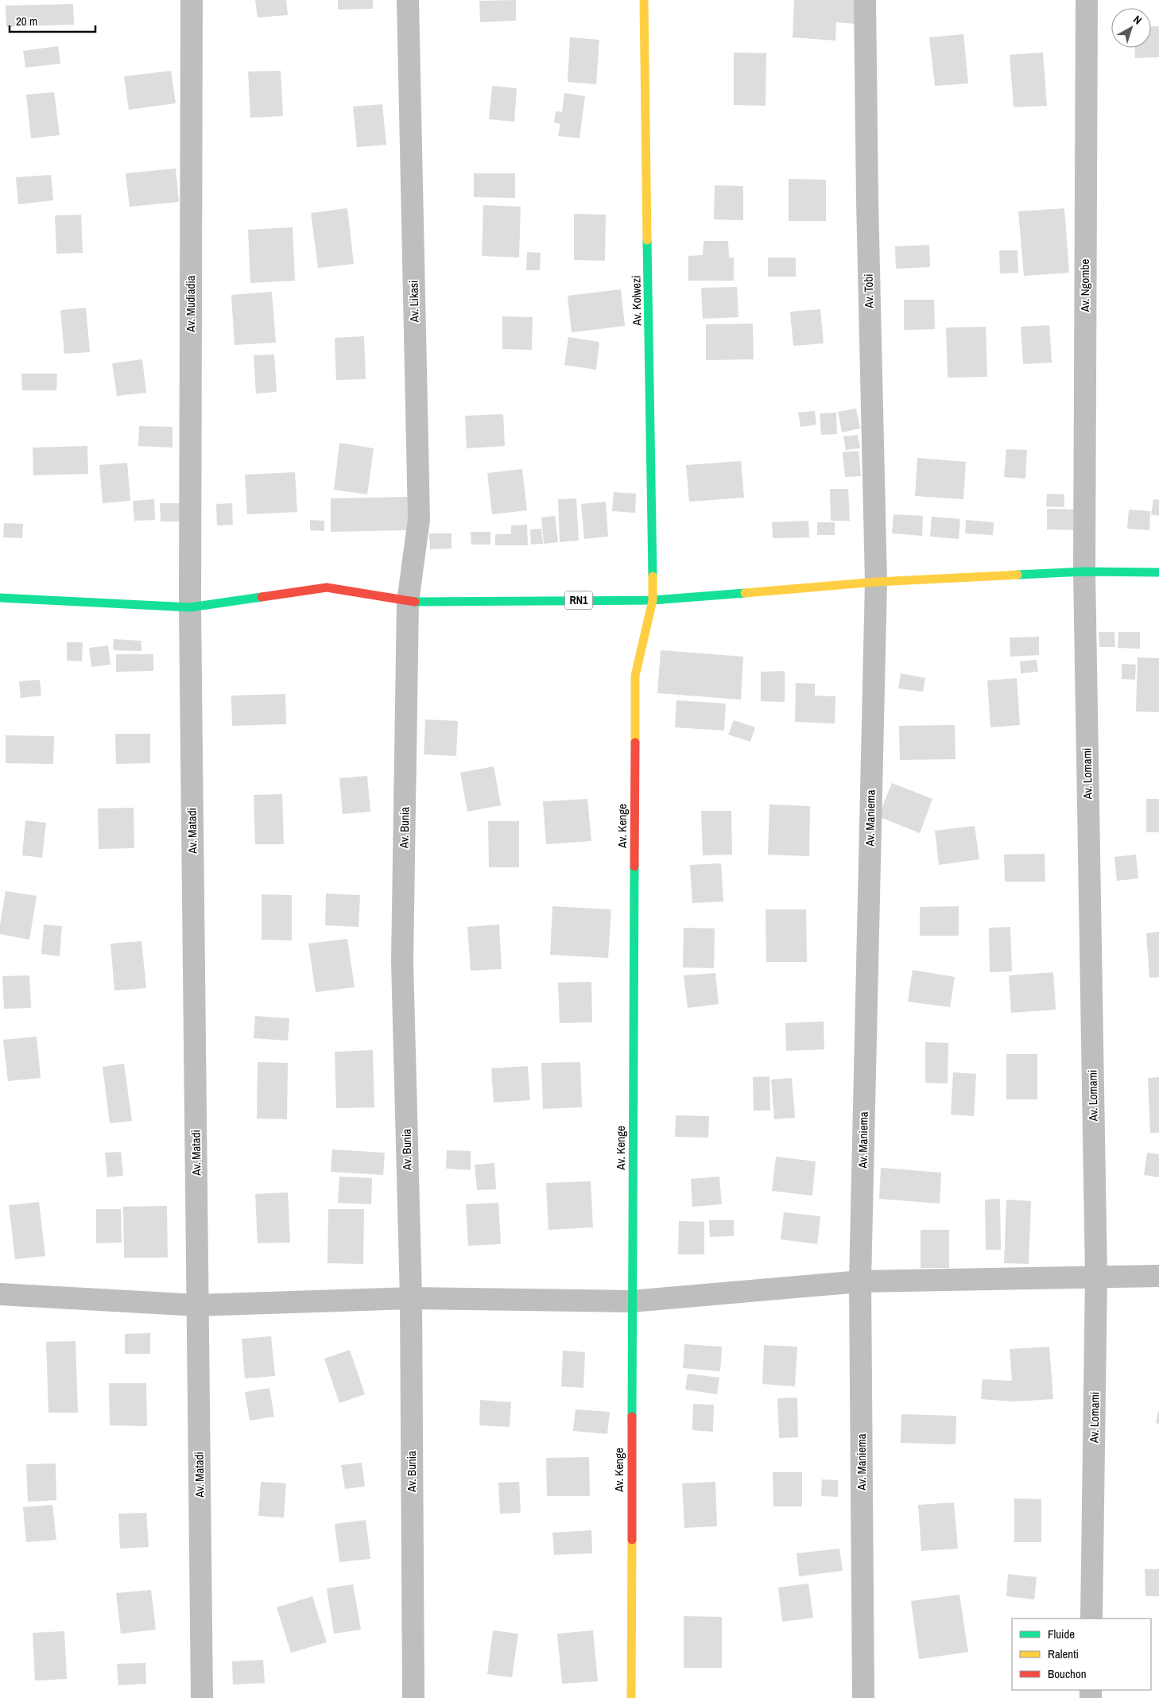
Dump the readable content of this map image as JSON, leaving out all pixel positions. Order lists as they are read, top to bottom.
{
  "streets": {
    "main road": ["Av. Kolwezi", "RN1", "Av. Kenge"],
    "street": [
      "Av. Ngombe",
      "Av. Tobi",
      "Av. Likasi",
      "Av. Mudiadia",
      "Av. Lomami",
      "Av. Maniema",
      "Av. Bunia",
      "Av. Matadi"
    ]
  },
  "crossings": [
    ["Av. Ngombe", "RN1"],
    ["Av. Ngombe", "Av. Lomami"],
    ["Av. Tobi", "RN1"],
    ["Av. Tobi", "Av. Maniema"],
    ["Av. Kolwezi", "RN1"],
    ["Av. Kolwezi", "Av. Kenge"],
    ["Av. Likasi", "RN1"],
    ["Av. Likasi", "Av. Bunia"],
    ["Av. Mudiadia", "RN1"],
    ["Av. Mudiadia", "Av. Matadi"],
    ["RN1", "Av. Lomami"],
    ["RN1", "Av. Maniema"],
    ["RN1", "Av. Kenge"],
    ["RN1", "Av. Bunia"],
    ["RN1", "Av. Matadi"]
  ],
  "legend": ["Fluide", "Ralenti", "Bouchon"],
  "scale_bar": "20 m",
  "north": "top right"
}
